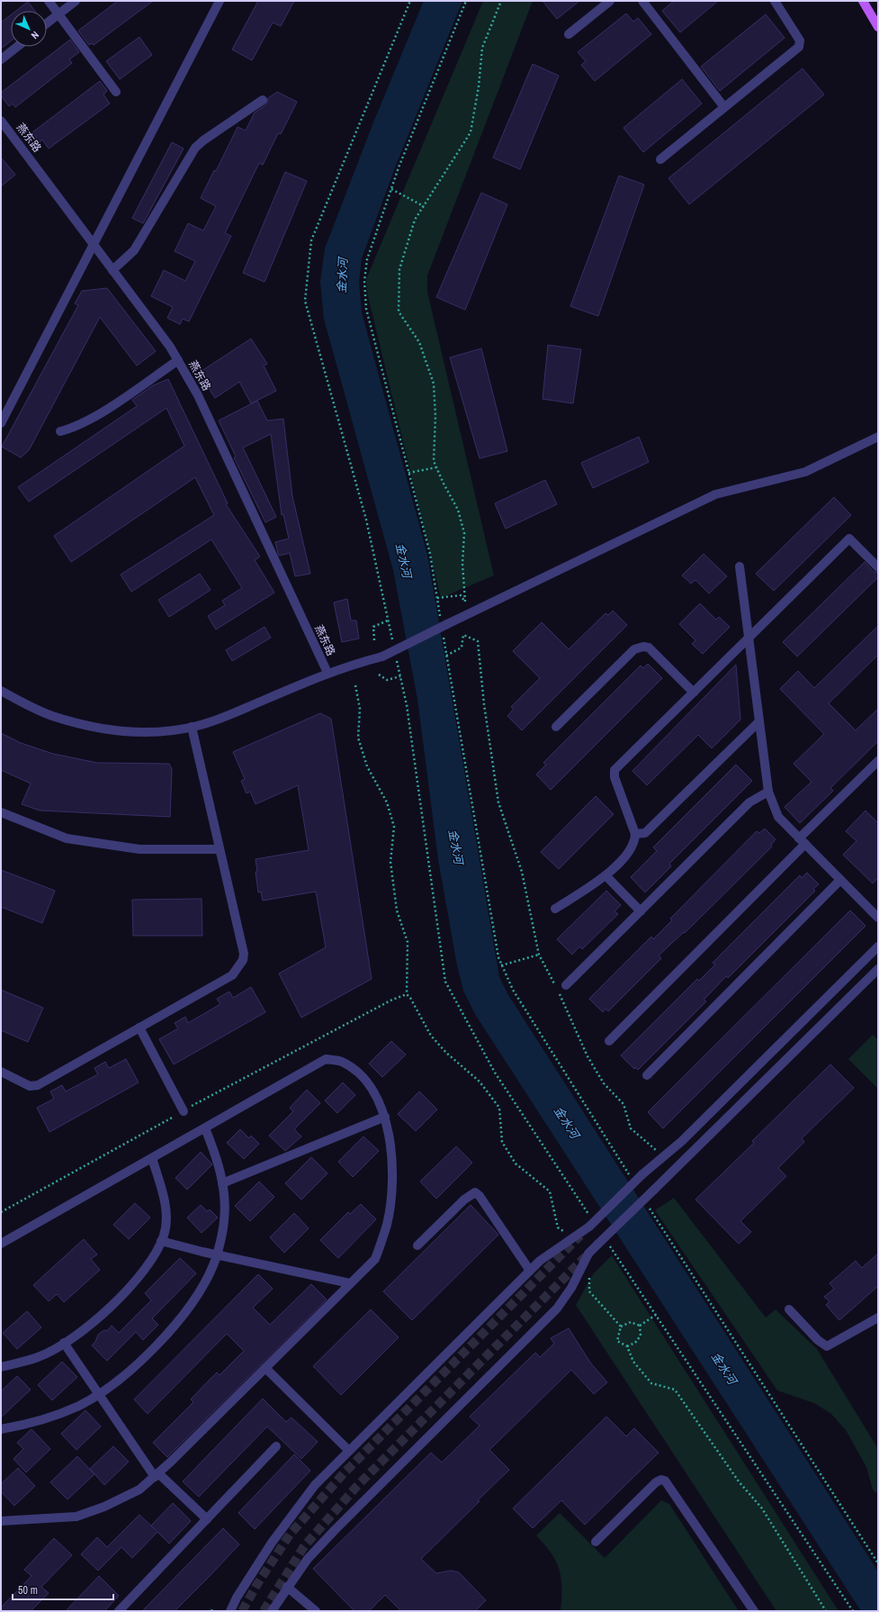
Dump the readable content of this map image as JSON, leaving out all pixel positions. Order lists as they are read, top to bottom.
{
  "streets": {
    "street": ["燕东路"]
  },
  "water": ["金水河"],
  "scale_bar": "50 m",
  "north": "bottom right"
}
